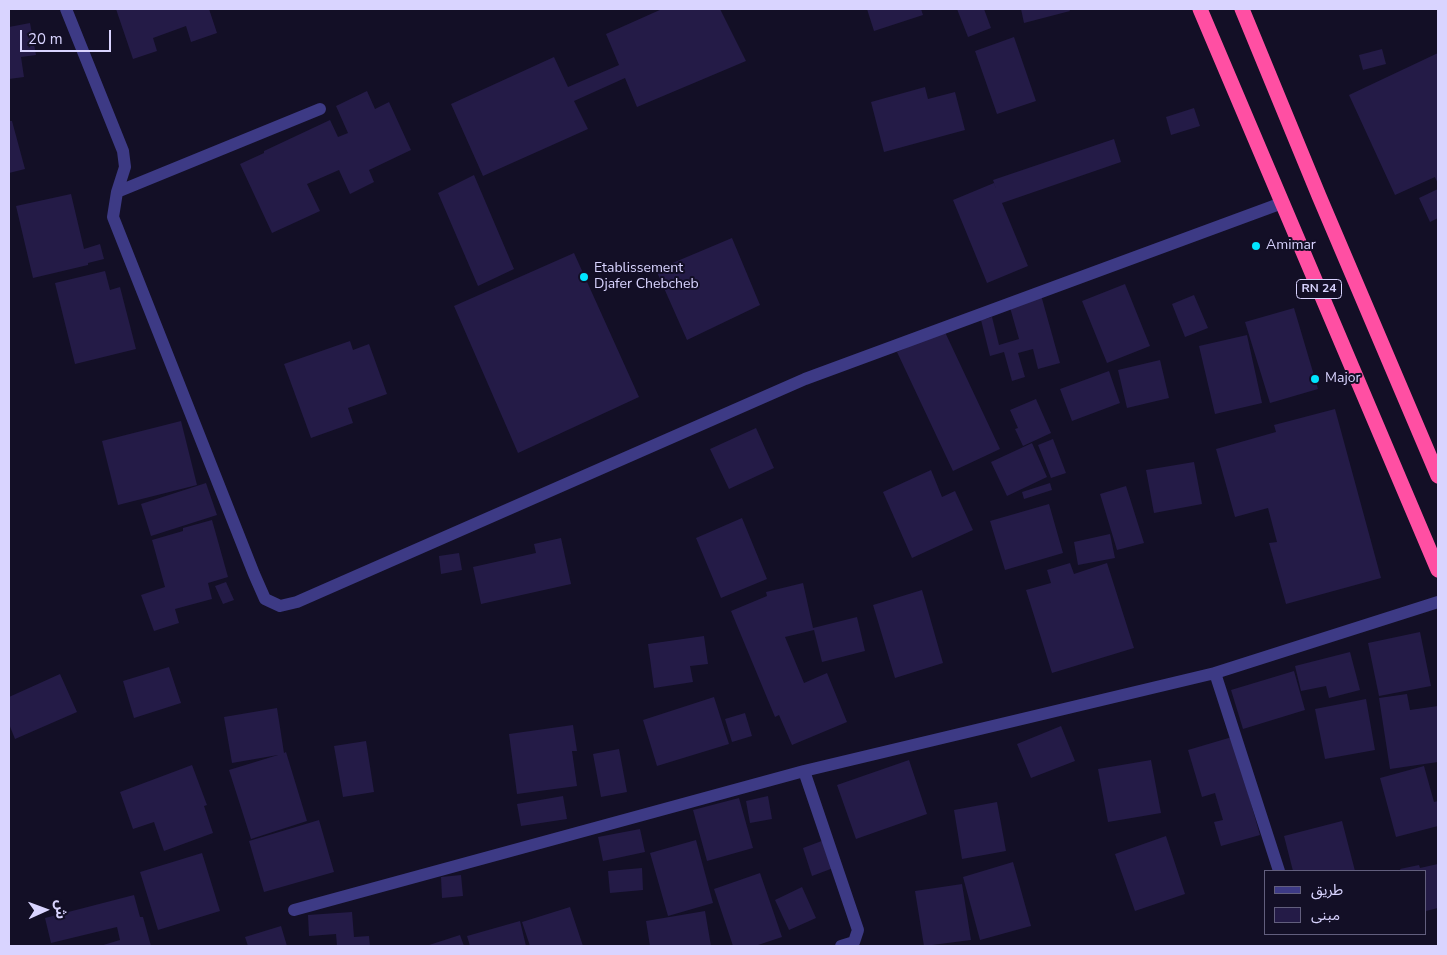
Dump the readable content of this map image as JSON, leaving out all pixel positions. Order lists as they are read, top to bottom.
{
  "streets": {
    "highway": ["RN 24"]
  },
  "places": ["Amimar", "Etablissement Djafer Chebcheb", "Major"],
  "legend": ["طريق", "مبنى"],
  "scale_bar": "20 m",
  "north": "right"
}
